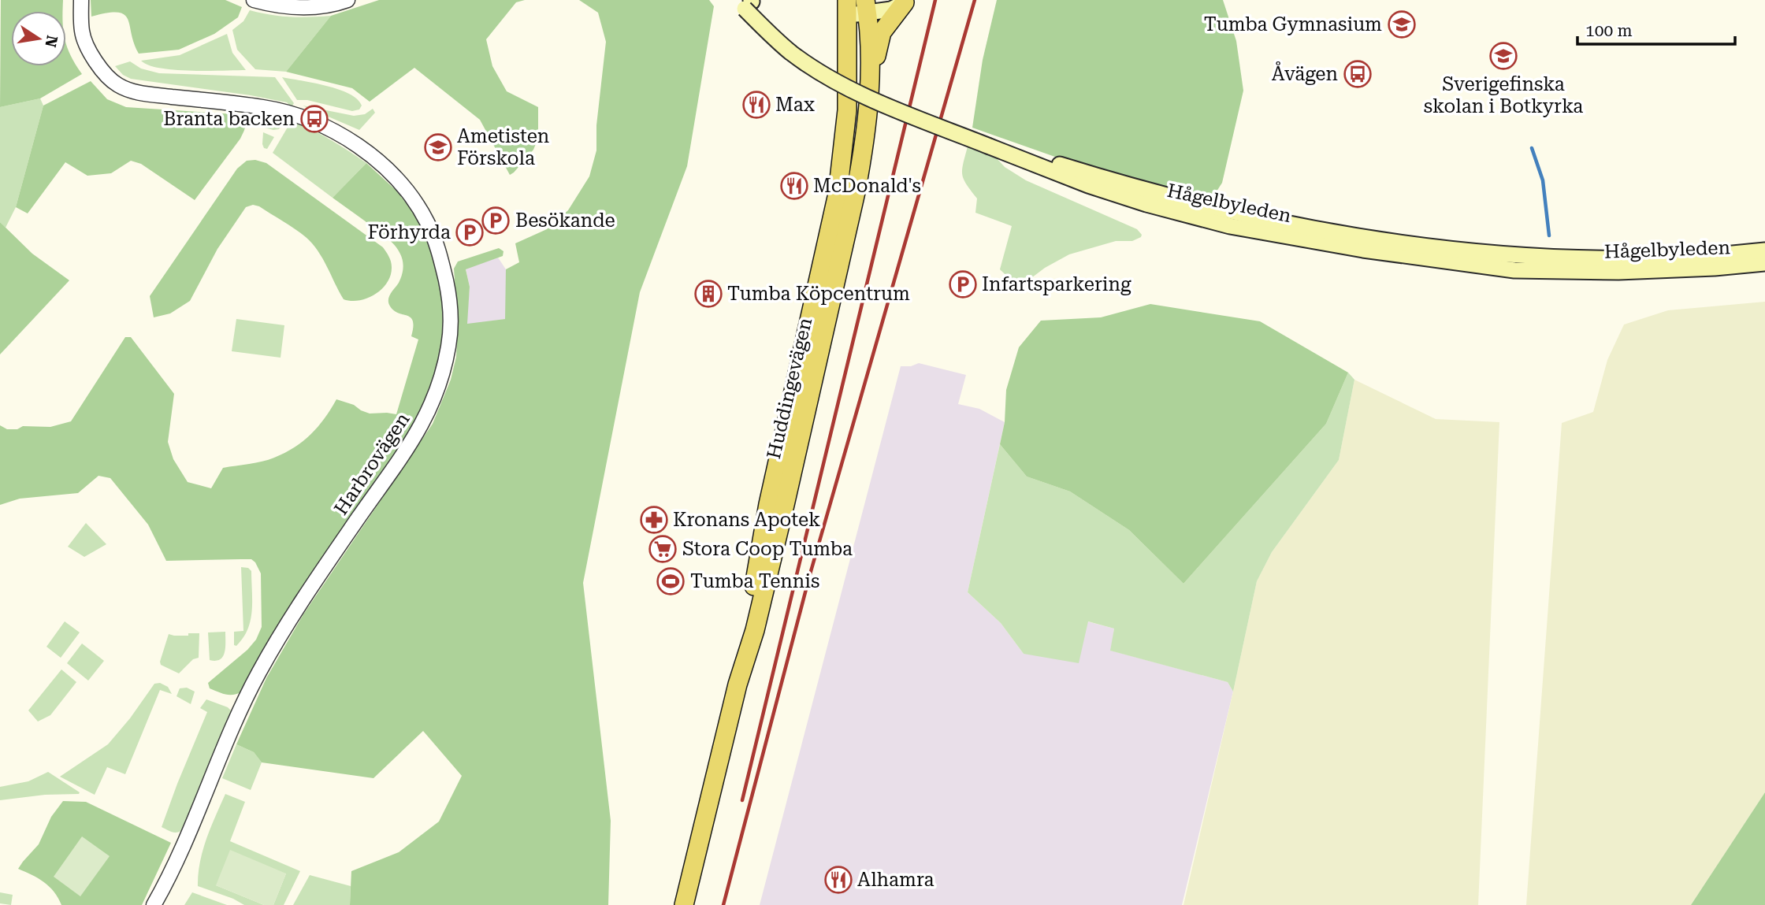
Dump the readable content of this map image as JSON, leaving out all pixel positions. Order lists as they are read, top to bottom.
{
  "streets": {
    "main road": ["Hågelbyleden", "Huddingevägen"],
    "street": ["Harbrovägen"]
  },
  "places": {
    "school or university": ["Tumba Gymnasium", "Sverigefinska skolan i Botkyrka", "Ametisten Förskola"],
    "bus stop": ["Åvägen", "Branta backen"],
    "restaurant": ["Max", "McDonald's", "Alhamra"],
    "parking": ["Besökande", "Förhyrda", "Infartsparkering"],
    "building": ["Tumba Köpcentrum"],
    "pharmacy": ["Kronans Apotek"],
    "supermarket": ["Stora Coop Tumba"],
    "sports": ["Tumba Tennis"]
  },
  "scale_bar": "100 m",
  "north": "right"
}
